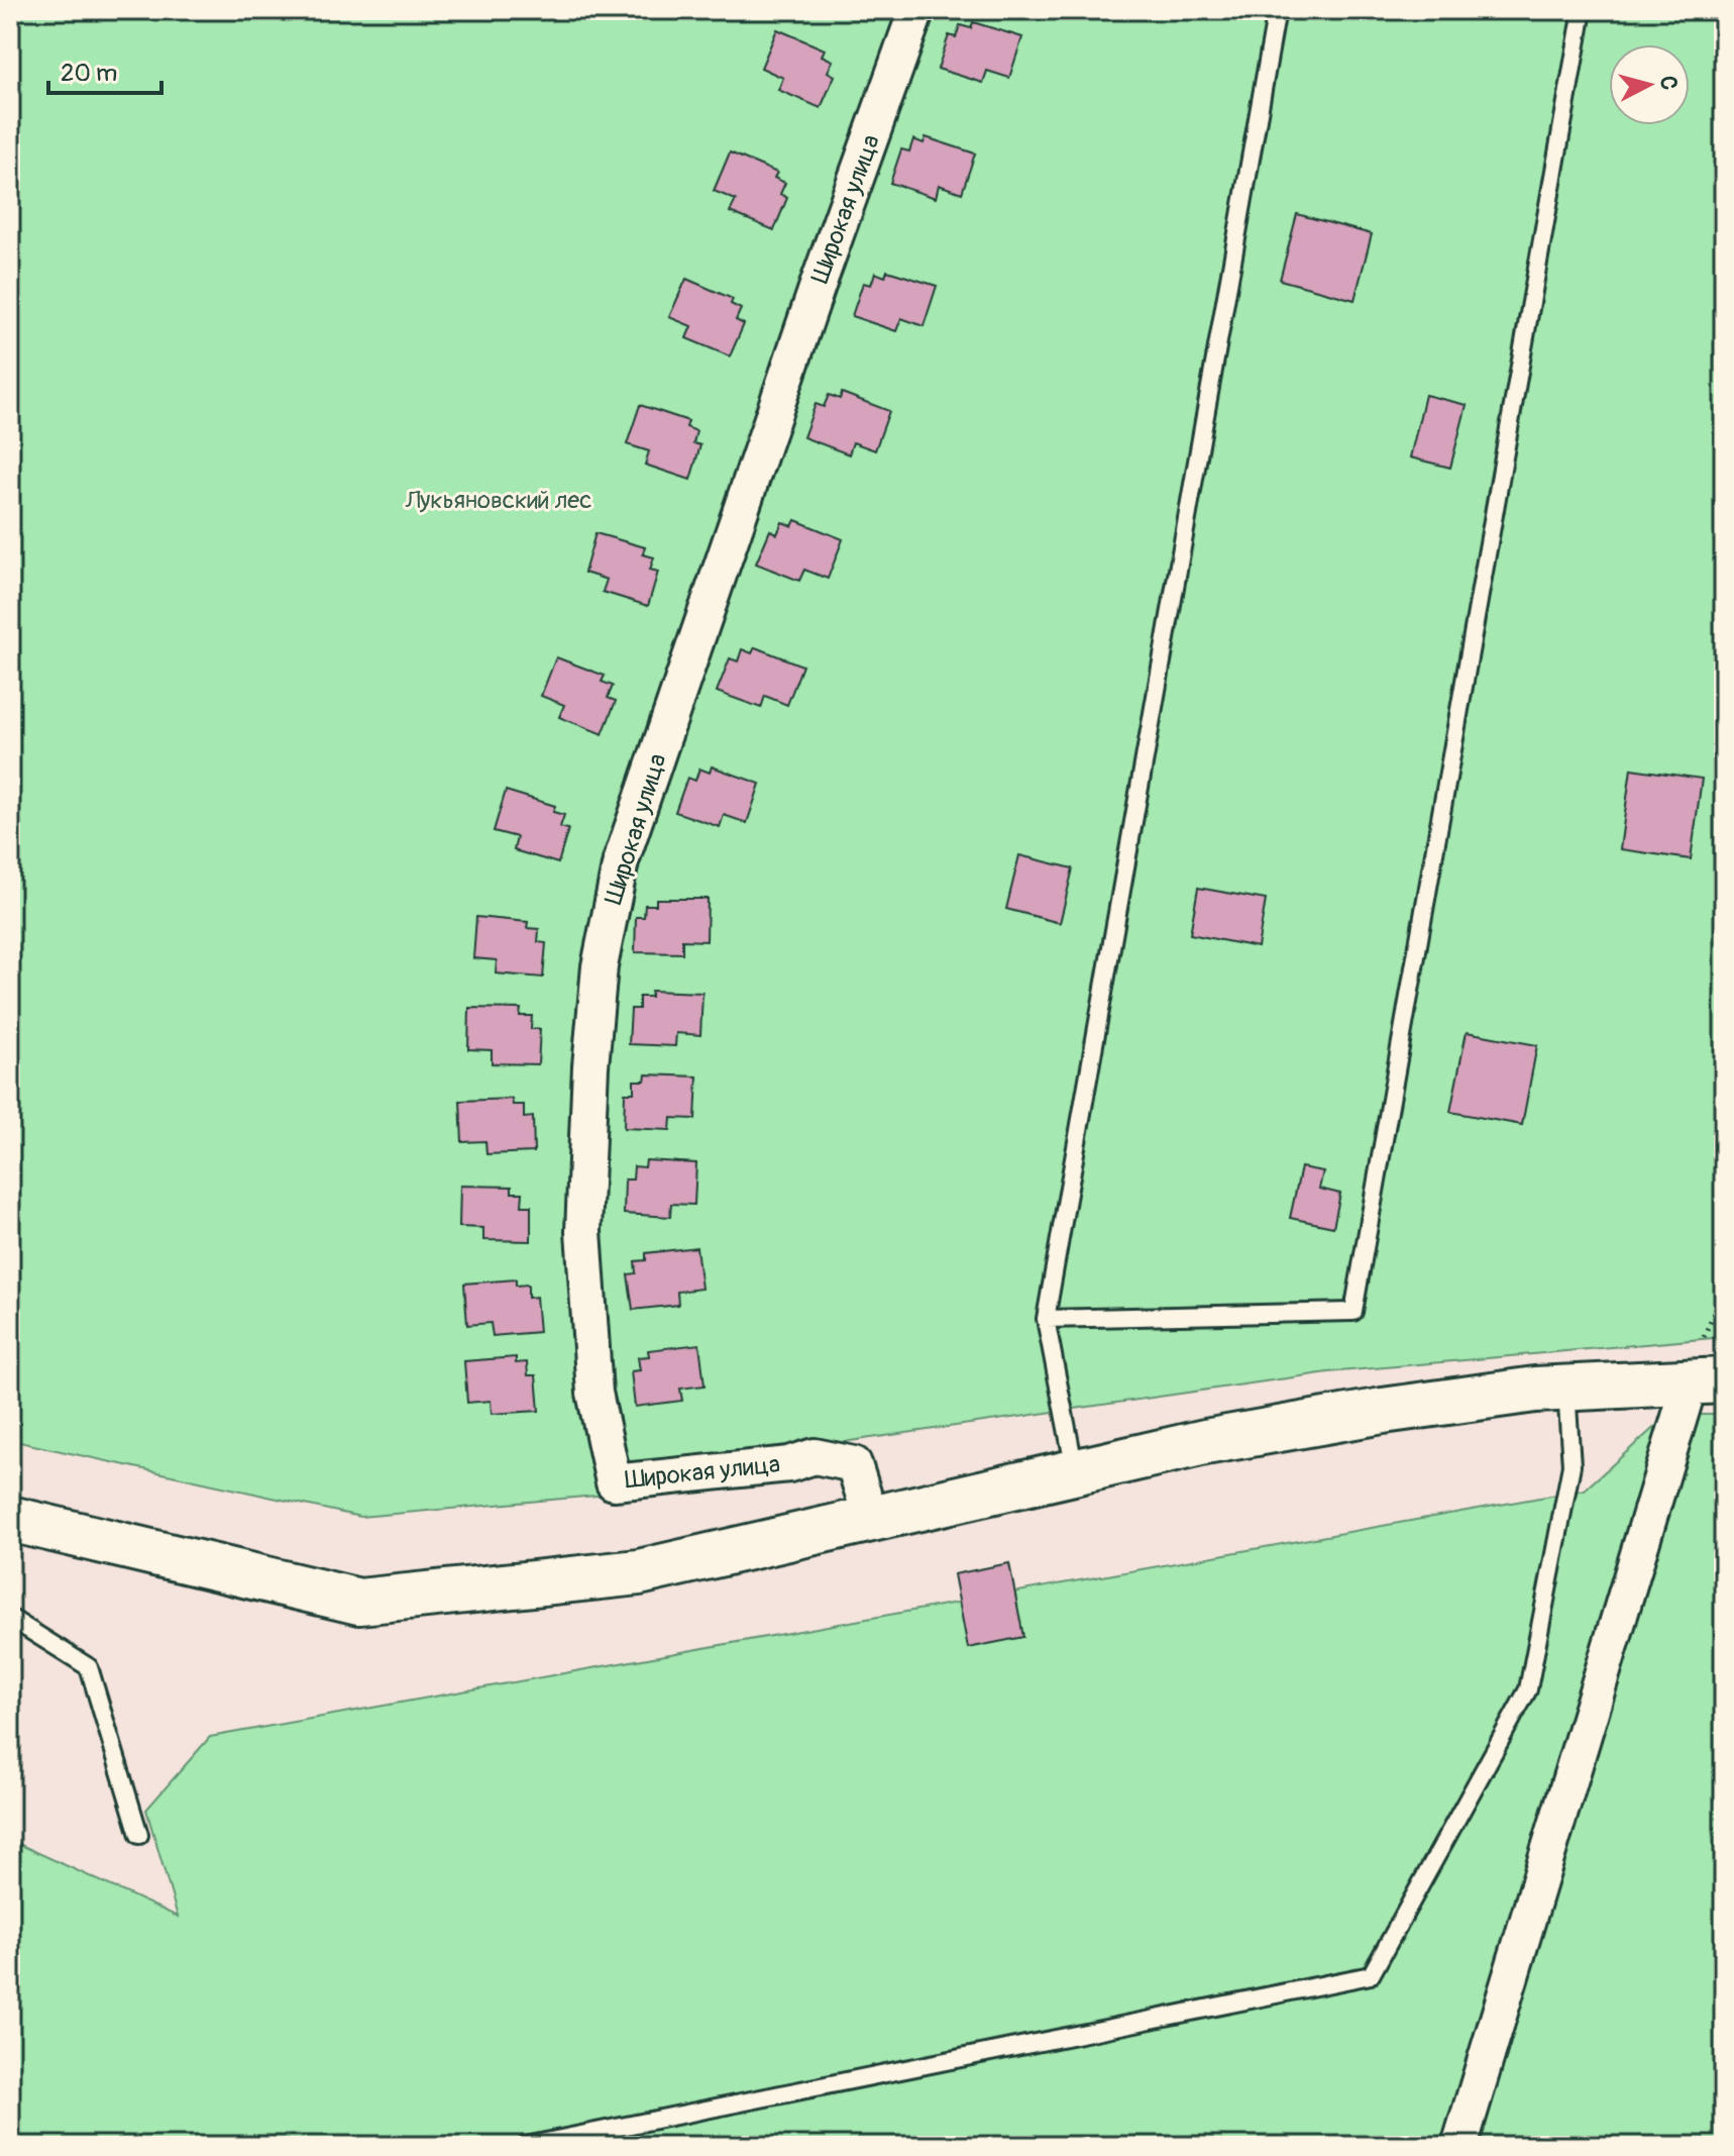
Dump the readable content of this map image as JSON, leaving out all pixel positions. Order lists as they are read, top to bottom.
{
  "streets": {
    "street": ["Широкая улица"]
  },
  "parks": ["Лукьяновский лес"],
  "scale_bar": "20 m",
  "north": "right"
}
